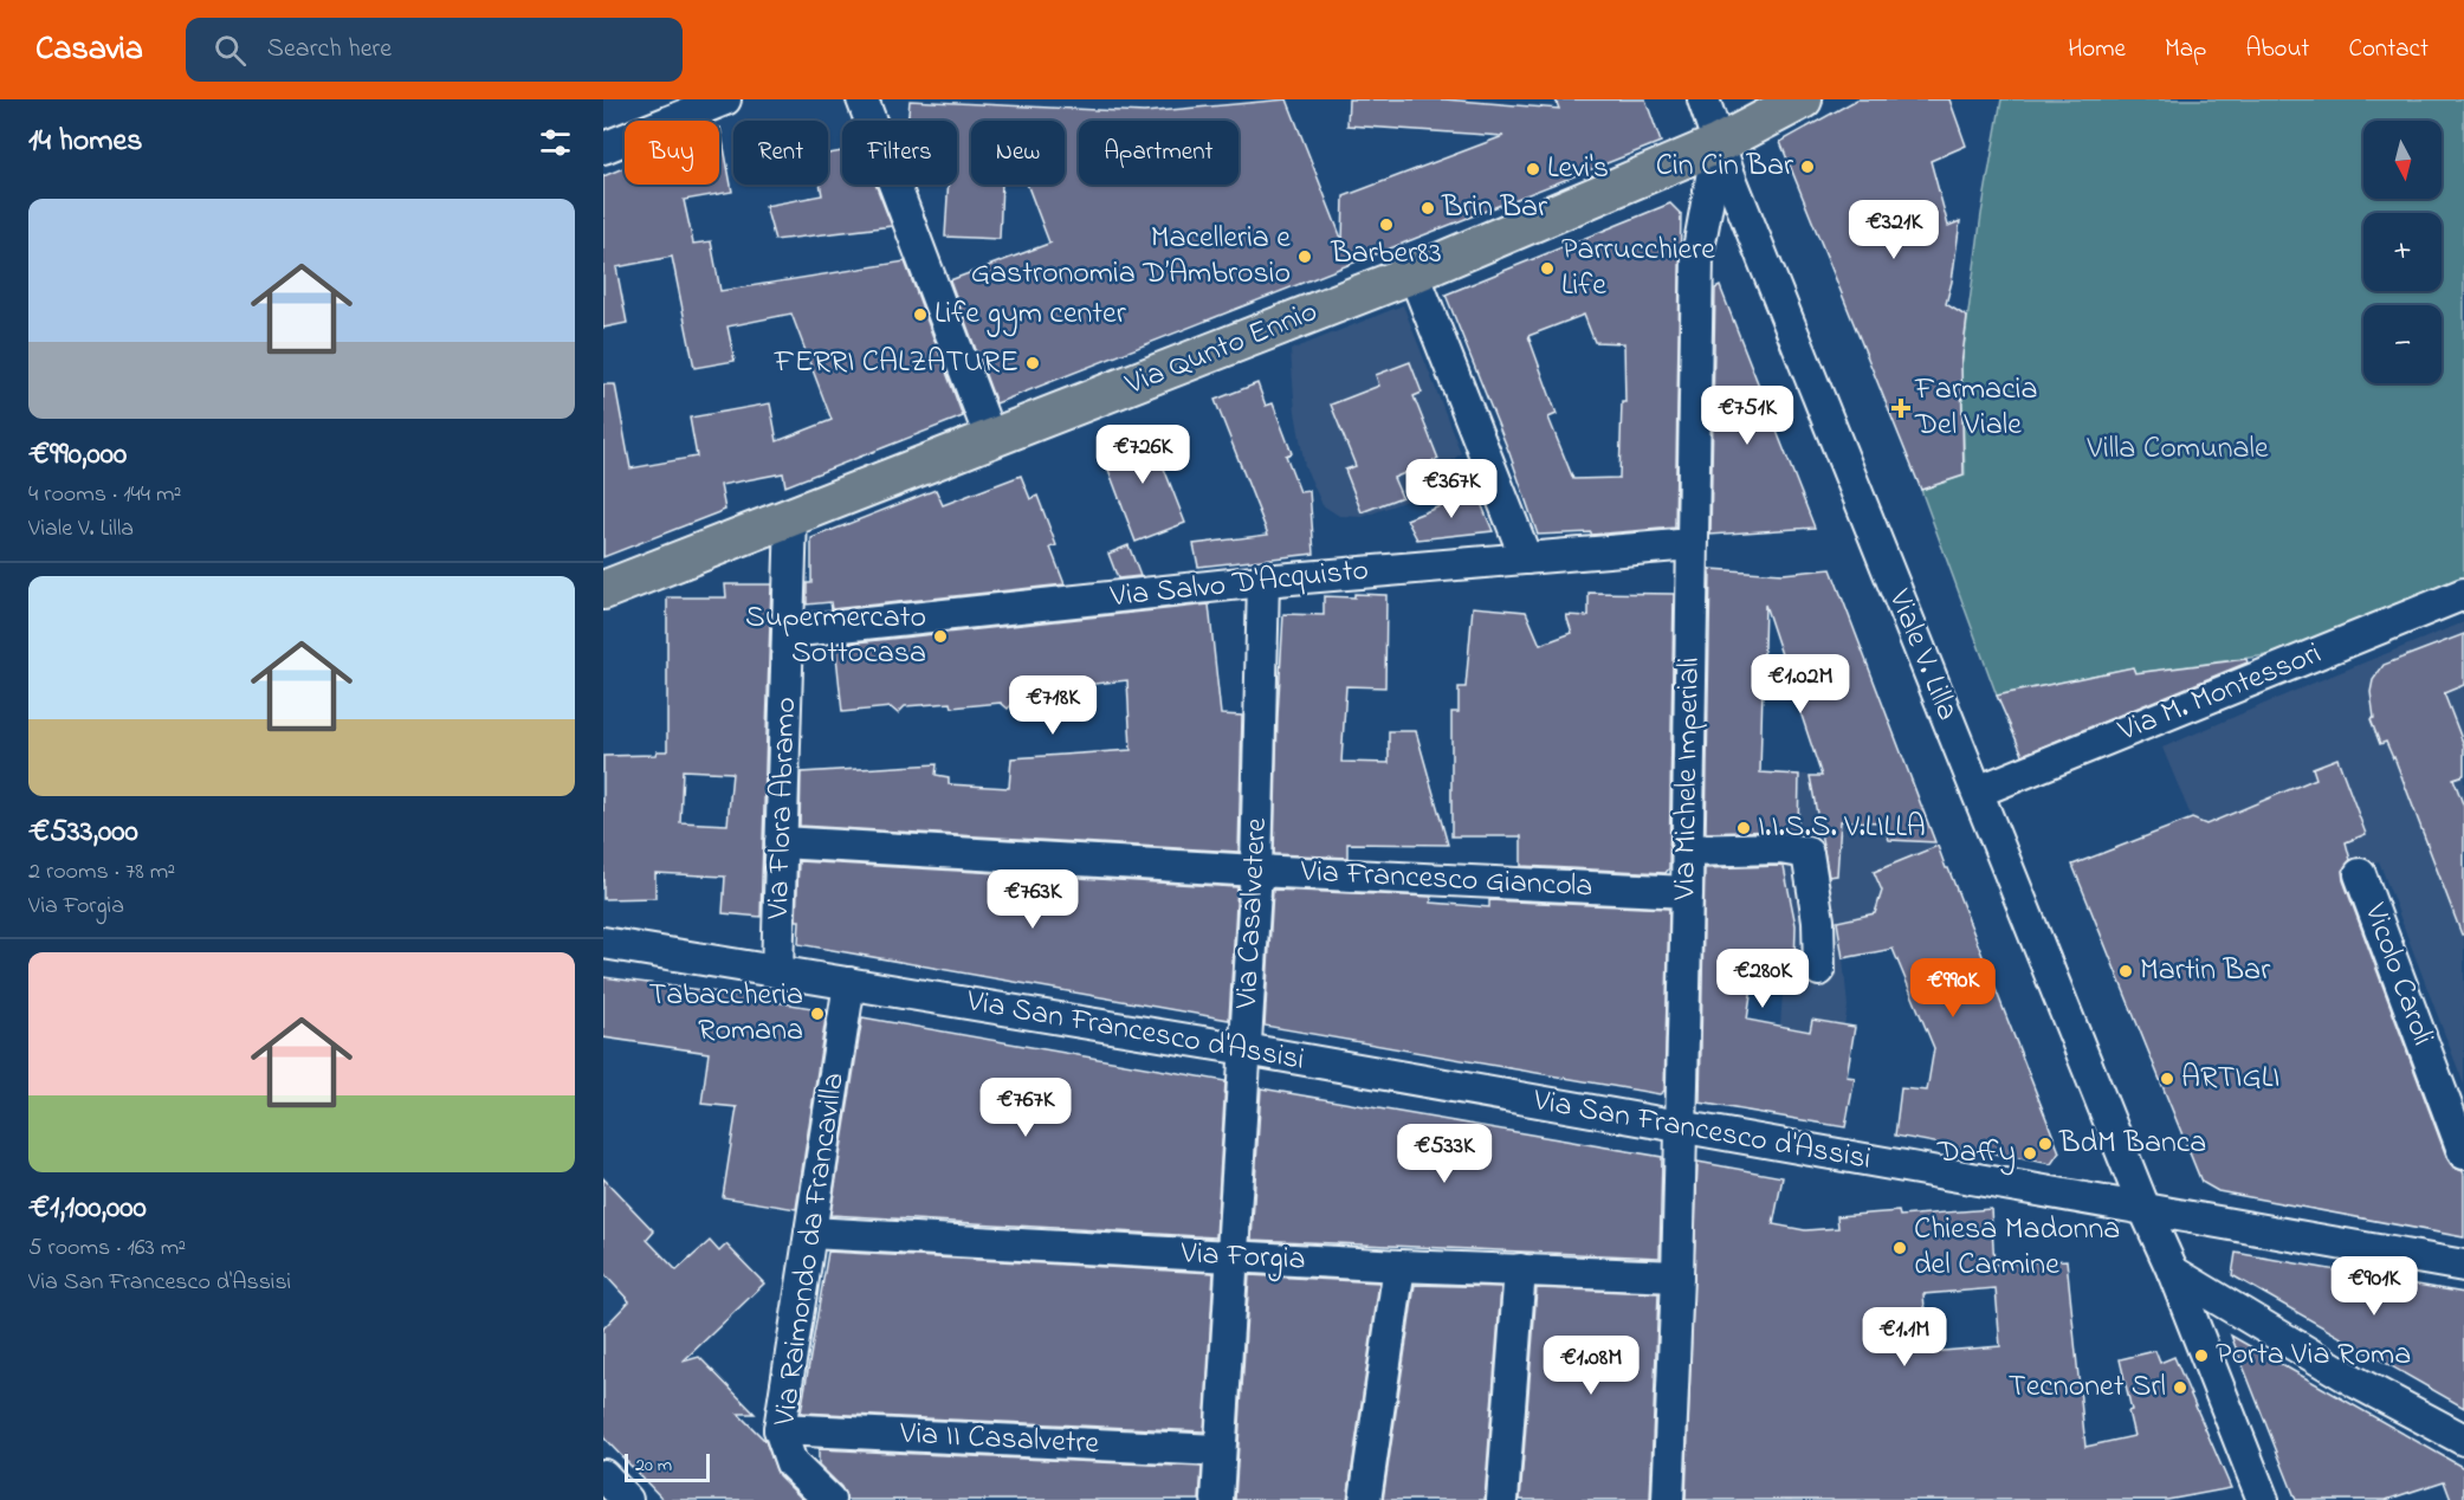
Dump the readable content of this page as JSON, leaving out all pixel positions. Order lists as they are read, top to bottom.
{
  "streets": {
    "main road": ["Via Qunto Ennio"],
    "street": [
      "Via Salvo D'Acquisto",
      "Viale V. Lilla",
      "Via M. Montessori",
      "Via Michele Imperiali",
      "Via Flora Abramo",
      "Via Francesco Giancola",
      "Via Casalvetere",
      "Vicolo Caroli",
      "Via San Francesco d'Assisi",
      "Via Raimondo da Francavilla",
      "Via Forgia",
      "Via II Casalvetre"
    ]
  },
  "crossings": [
    ["Via Qunto Ennio", "Viale V. Lilla"],
    ["Via Qunto Ennio", "Via Michele Imperiali"],
    ["Via Qunto Ennio", "Via Flora Abramo"],
    ["Via Salvo D'Acquisto", "Via Michele Imperiali"],
    ["Via Salvo D'Acquisto", "Via Flora Abramo"],
    ["Via Salvo D'Acquisto", "Via Casalvetere"],
    ["Viale V. Lilla", "Via M. Montessori"],
    ["Viale V. Lilla", "Via Michele Imperiali"],
    ["Viale V. Lilla", "Via San Francesco d'Assisi"],
    ["Via Michele Imperiali", "Via Francesco Giancola"],
    ["Via Michele Imperiali", "Via San Francesco d'Assisi"],
    ["Via Michele Imperiali", "Via Forgia"],
    ["Via Flora Abramo", "Via Francesco Giancola"],
    ["Via Flora Abramo", "Via San Francesco d'Assisi"],
    ["Via Francesco Giancola", "Via Casalvetere"],
    ["Via Casalvetere", "Via San Francesco d'Assisi"],
    ["Via Casalvetere", "Via Forgia"],
    ["Via Casalvetere", "Via II Casalvetre"],
    ["Via San Francesco d'Assisi", "Via Raimondo da Francavilla"],
    ["Via Raimondo da Francavilla", "Via Forgia"],
    ["Via Raimondo da Francavilla", "Via II Casalvetre"]
  ],
  "parks": ["Villa Comunale"],
  "places": {
    "other": [
      "Cin Cin Bar",
      "Levi's",
      "Brin Bar",
      "Barber83",
      "Macelleria e Gastronomia D’Ambrosio",
      "Parrucchiere Life",
      "Life gym center",
      "FERRI CALZATURE",
      "Supermercato Sottocasa",
      "I.I.S.S. V.LILLA",
      "Martin Bar",
      "Tabaccheria Romana",
      "ARTIGLI",
      "BdM Banca",
      "Daffy",
      "Chiesa Madonna del Carmine",
      "Porta Via Roma",
      "Tecnonet Srl"
    ],
    "health": ["Farmacia Del Viale"]
  },
  "scale_bar": "20 m",
  "north": "bottom",
  "page": {
    "header": "Casavia",
    "search": "Search here",
    "nav": [
      "Home",
      "Map",
      "About",
      "Contact"
    ],
    "heading": "14 homes",
    "map_buttons": ["+", "−"],
    "chip": [
      "Buy",
      "Rent",
      "Filters",
      "New",
      "Apartment"
    ],
    "list": [
      {
        "name": "€990,000",
        "note": "4 rooms · 144 m² · Viale V. Lilla"
      },
      {
        "name": "€533,000",
        "note": "2 rooms · 78 m² · Via Forgia"
      },
      {
        "name": "€1,100,000",
        "note": "5 rooms · 163 m² · Via San Francesco d'Assisi"
      }
    ],
    "price": [
      "€321K",
      "€751K",
      "€726K",
      "€367K",
      "€1.02M",
      "€718K",
      "€763K",
      "€280K",
      "€990K",
      "€767K",
      "€533K",
      "€901K",
      "€1.1M",
      "€1.08M"
    ],
    "scale": "20 m"
  }
}
